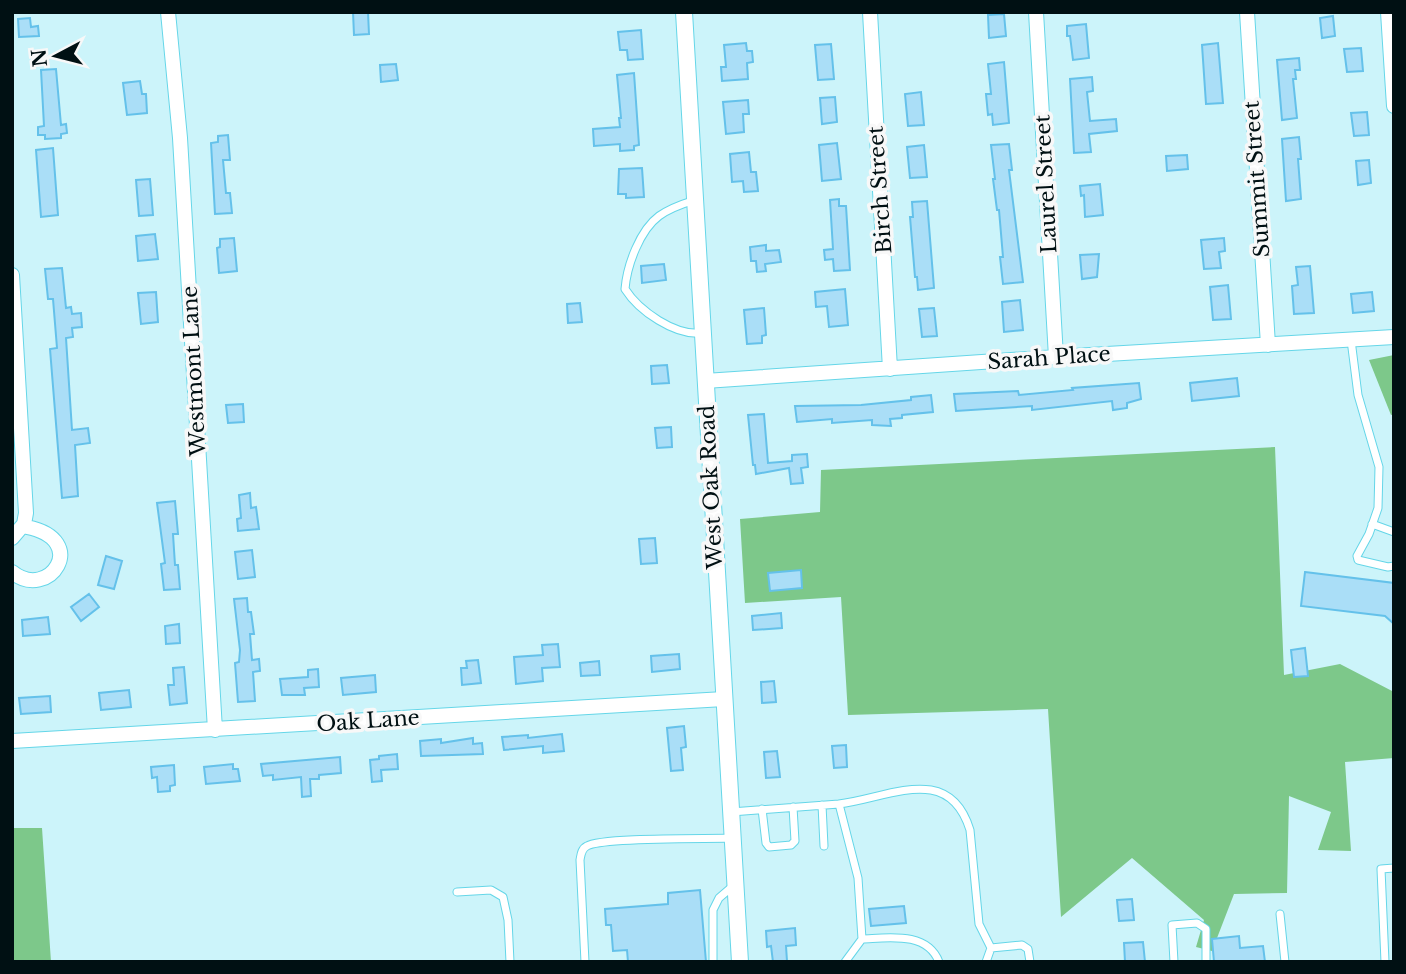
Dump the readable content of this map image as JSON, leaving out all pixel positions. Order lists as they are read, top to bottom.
{
  "streets": {
    "street": [
      "Summit Street",
      "Laurel Street",
      "Birch Street",
      "Sarah Place",
      "Westmont Lane",
      "West Oak Road",
      "Oak Lane"
    ]
  },
  "crossings": [
    ["Summit Street", "Sarah Place"],
    ["Laurel Street", "Sarah Place"],
    ["Birch Street", "Sarah Place"],
    ["Sarah Place", "West Oak Road"],
    ["Westmont Lane", "Oak Lane"],
    ["West Oak Road", "Oak Lane"]
  ],
  "north": "left"
}
